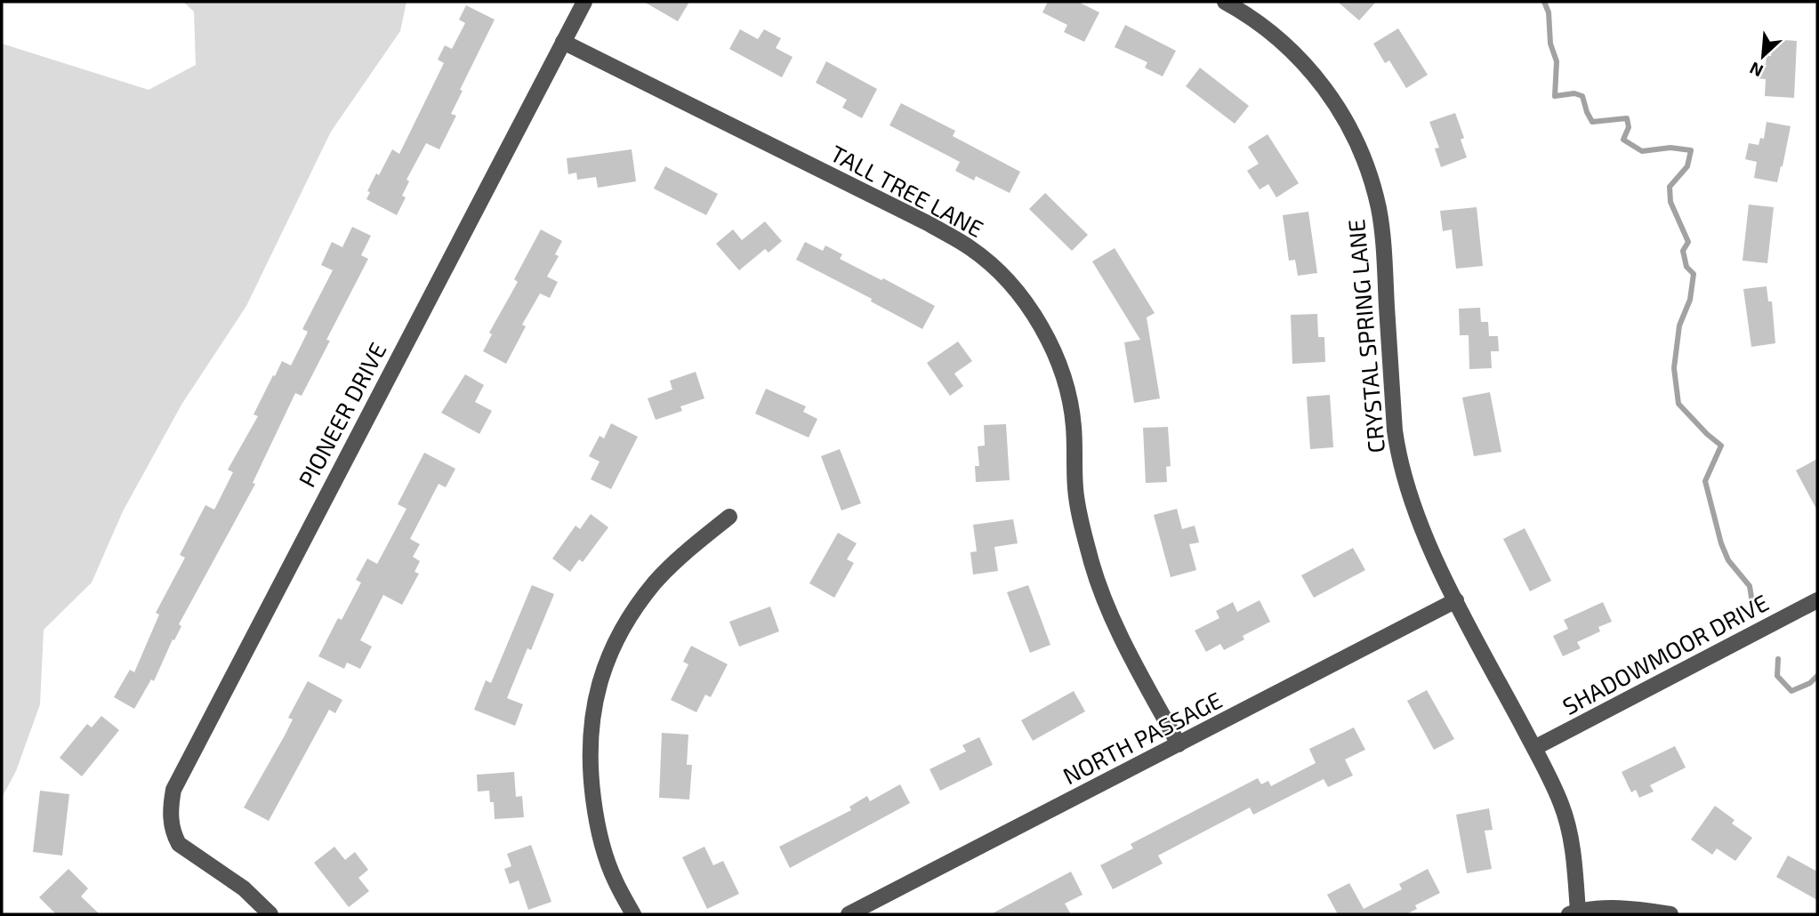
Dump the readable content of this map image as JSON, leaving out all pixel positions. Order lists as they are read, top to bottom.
{
  "streets": {
    "street": [
      "TALL TREE LANE",
      "CRYSTAL SPRING LANE",
      "PIONEER DRIVE",
      "SHADOWMOOR DRIVE",
      "NORTH PASSAGE"
    ]
  },
  "crossings": [
    ["TALL TREE LANE", "PIONEER DRIVE"],
    ["TALL TREE LANE", "NORTH PASSAGE"],
    ["CRYSTAL SPRING LANE", "SHADOWMOOR DRIVE"],
    ["CRYSTAL SPRING LANE", "NORTH PASSAGE"]
  ],
  "north": "bottom left"
}
